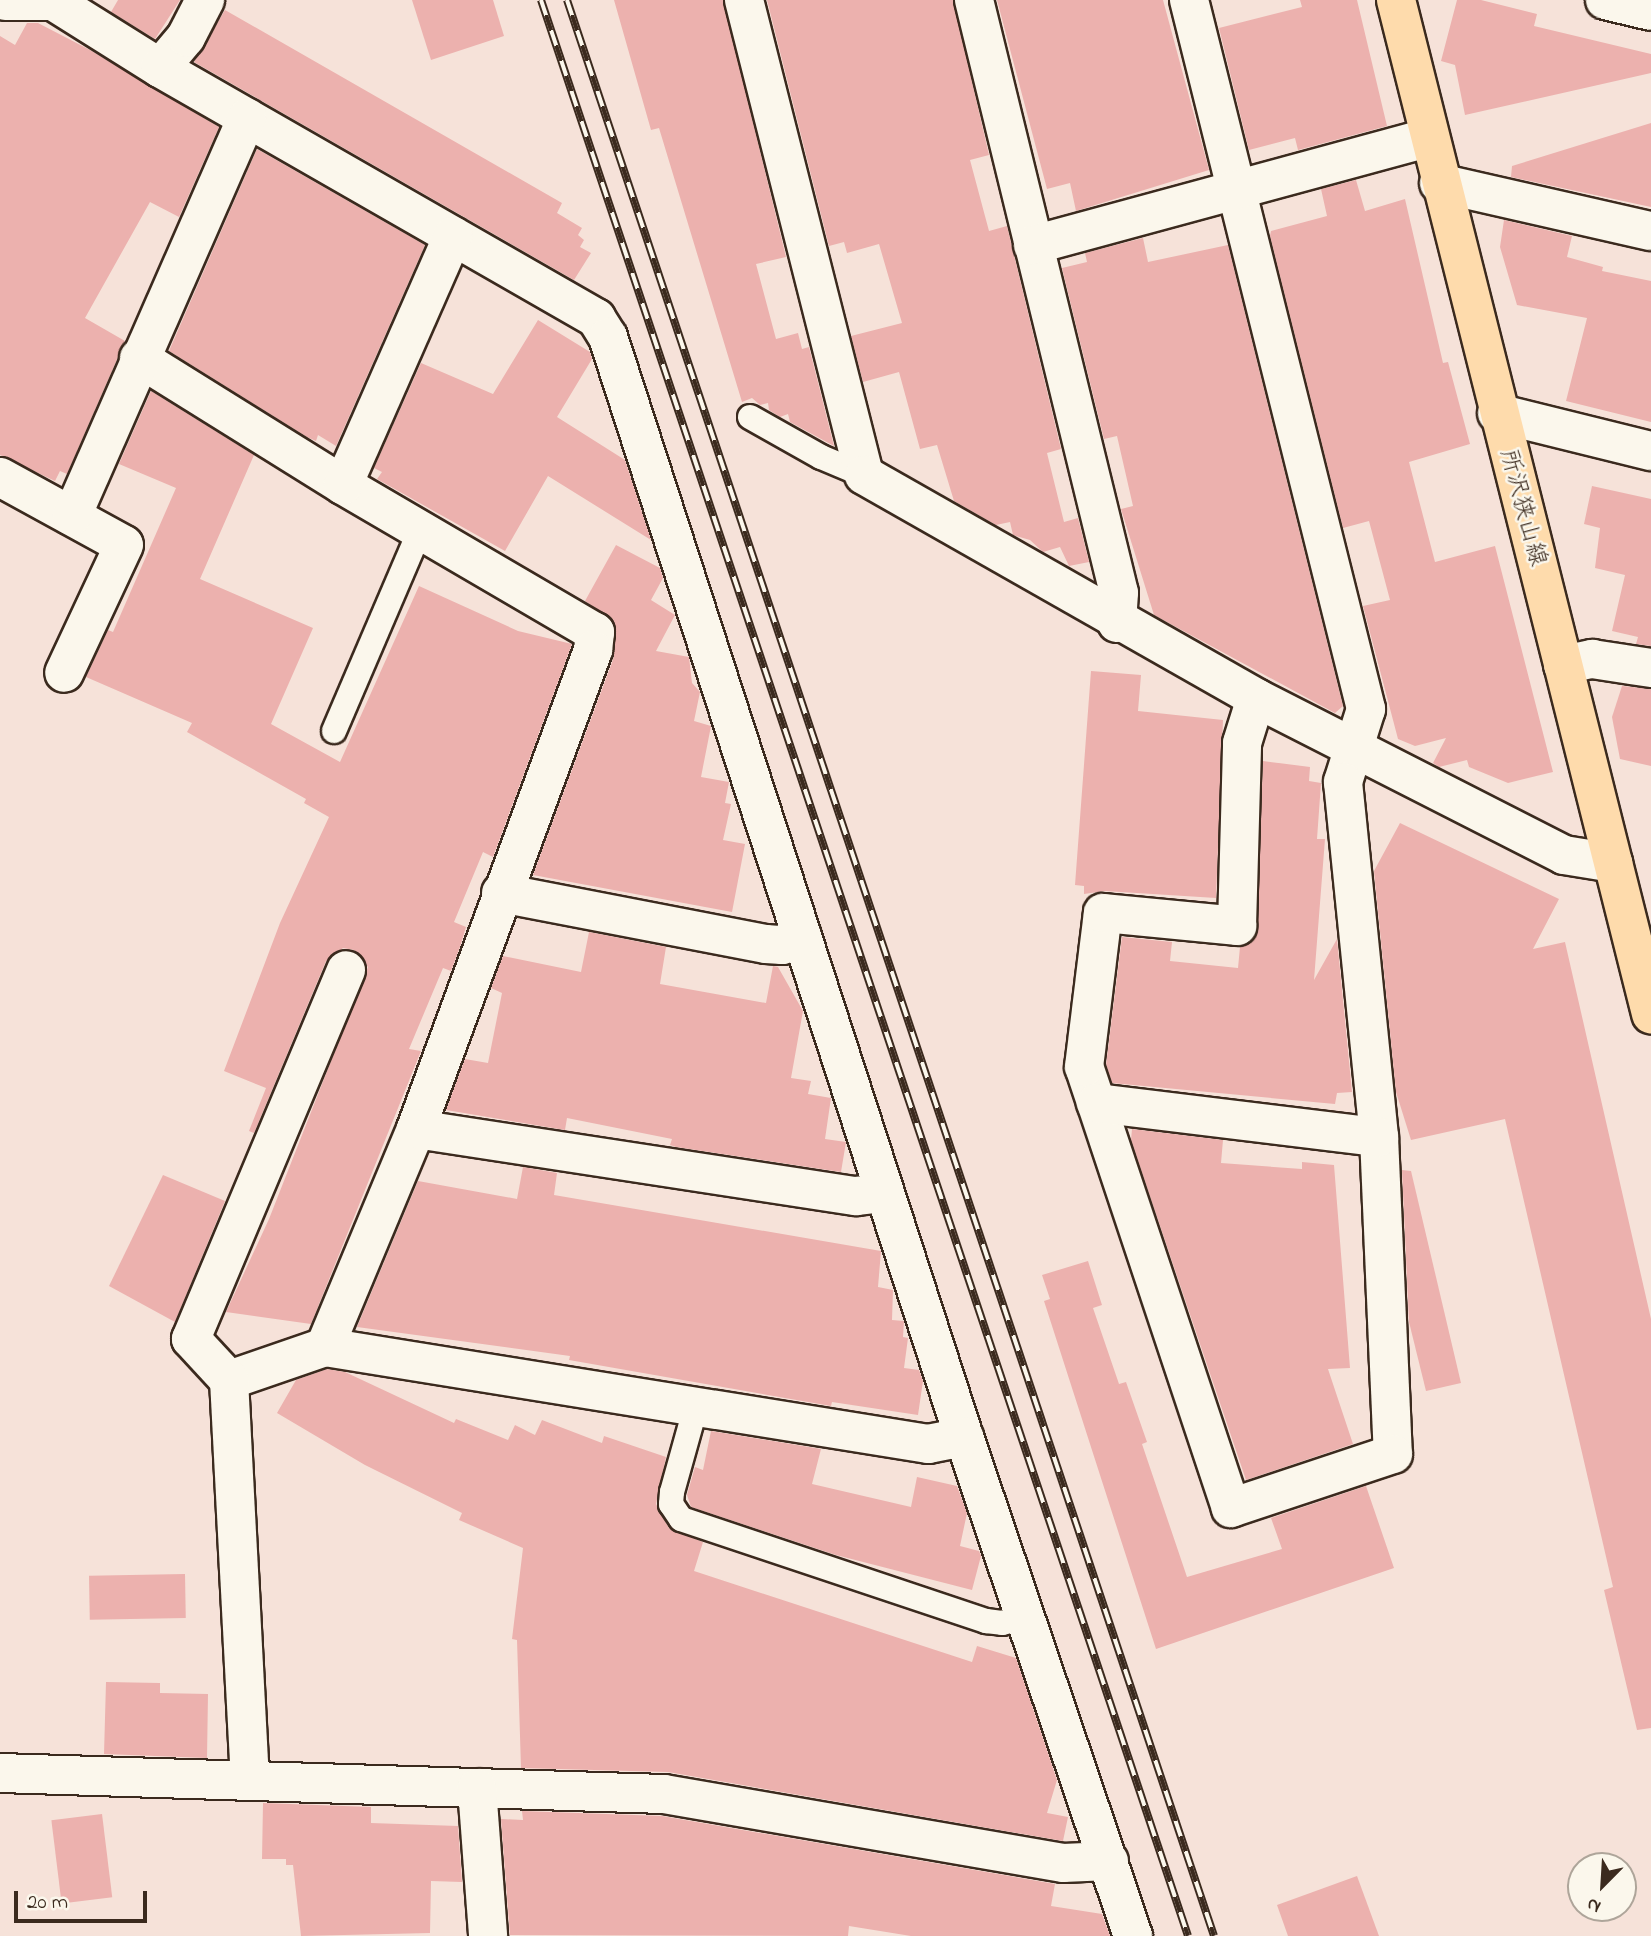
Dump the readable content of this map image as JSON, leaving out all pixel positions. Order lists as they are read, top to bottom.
{
  "streets": {
    "main road": ["所沢狭山線"]
  },
  "scale_bar": "20 m",
  "north": "bottom left"
}
